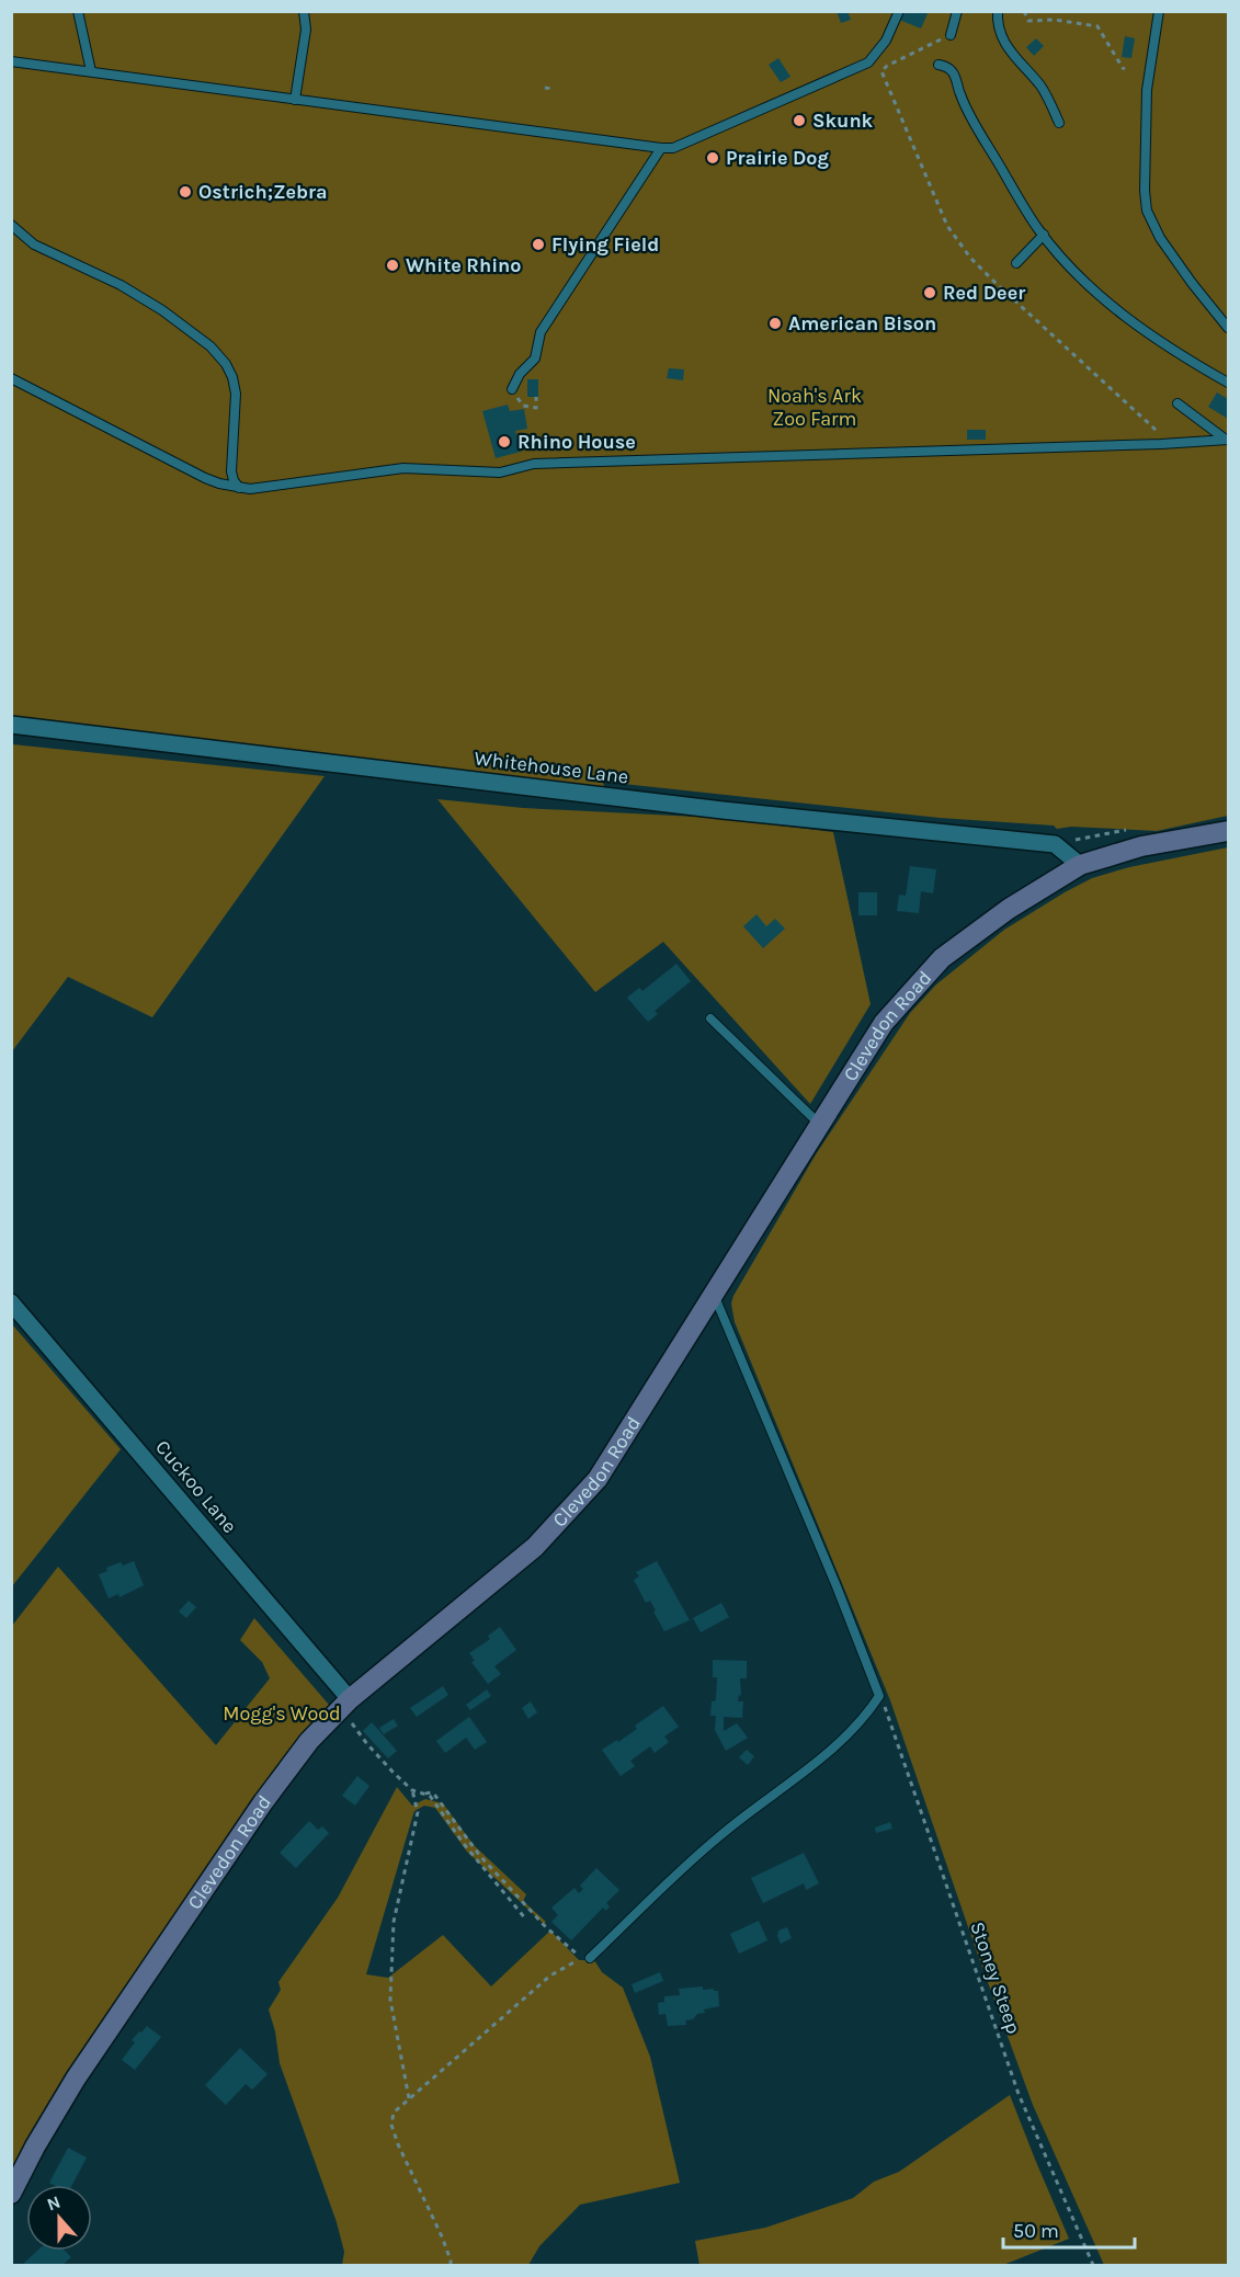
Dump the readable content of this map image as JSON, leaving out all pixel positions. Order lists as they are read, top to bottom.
{
  "streets": {
    "main road": ["Clevedon Road"],
    "street": ["Whitehouse Lane", "Cuckoo Lane"],
    "path": ["Stoney Steep"]
  },
  "crossings": [
    ["Whitehouse Lane", "Clevedon Road"],
    ["Clevedon Road", "Cuckoo Lane"]
  ],
  "parks": ["Noah's Ark Zoo Farm", "Mogg's Wood"],
  "places": [
    "Skunk",
    "Prairie Dog",
    "Ostrich;Zebra",
    "Flying Field",
    "White Rhino",
    "Red Deer",
    "American Bison",
    "Rhino House"
  ],
  "scale_bar": "50 m",
  "north": "top"
}
